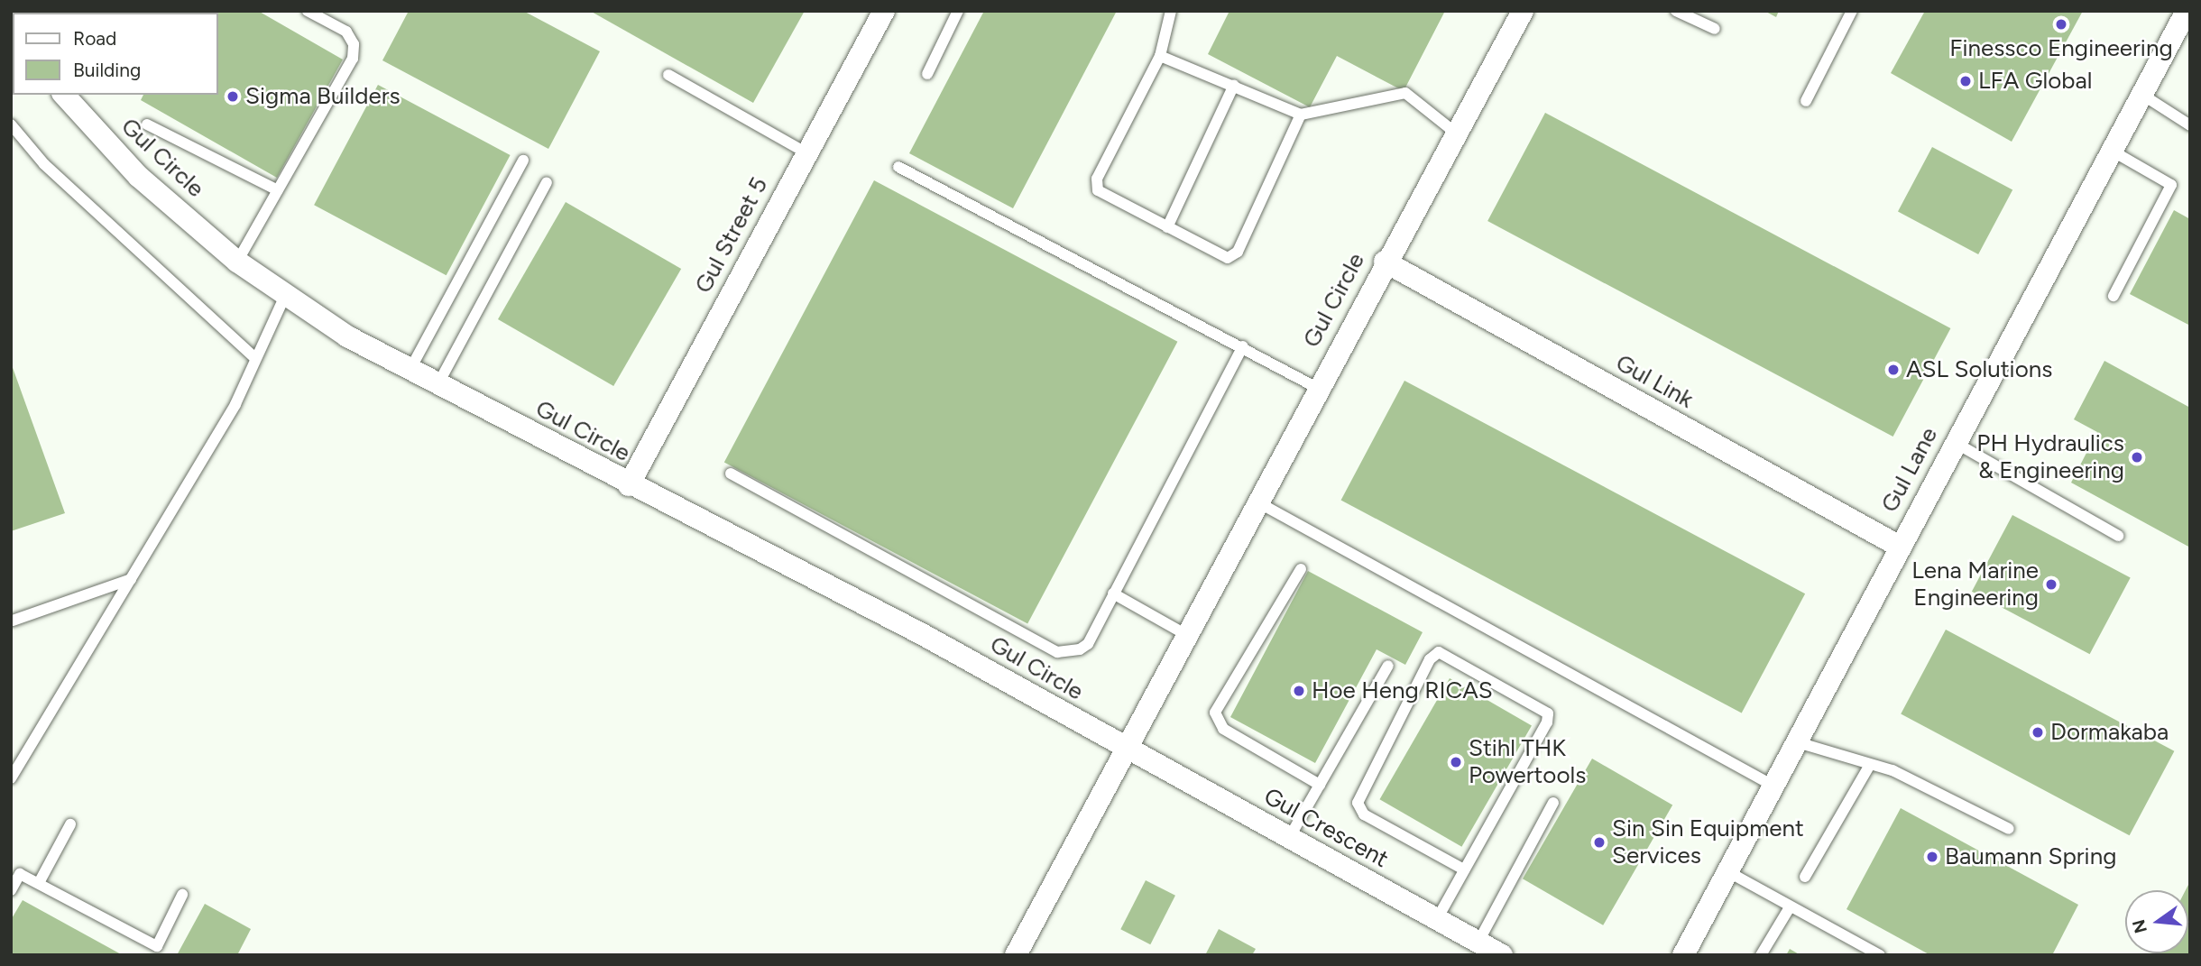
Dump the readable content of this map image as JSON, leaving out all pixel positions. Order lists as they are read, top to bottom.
{
  "streets": {
    "street": [
      "Gul Circle",
      "Gul Street 5",
      "Gul Link",
      "Gul Lane",
      "Gul Crescent"
    ]
  },
  "crossings": [
    ["Gul Circle", "Gul Street 5"],
    ["Gul Circle", "Gul Link"],
    ["Gul Circle", "Gul Crescent"],
    ["Gul Link", "Gul Lane"]
  ],
  "places": [
    "Finessco Engineering",
    "LFA Global",
    "Sigma Builders",
    "ASL Solutions",
    "PH Hydraulics & Engineering",
    "Lena Marine Engineering",
    "Hoe Heng RICAS",
    "Dormakaba",
    "Stihl THK Powertools",
    "Sin Sin Equipment Services",
    "Baumann Spring"
  ],
  "legend": ["Road", "Building"],
  "north": "left"
}
